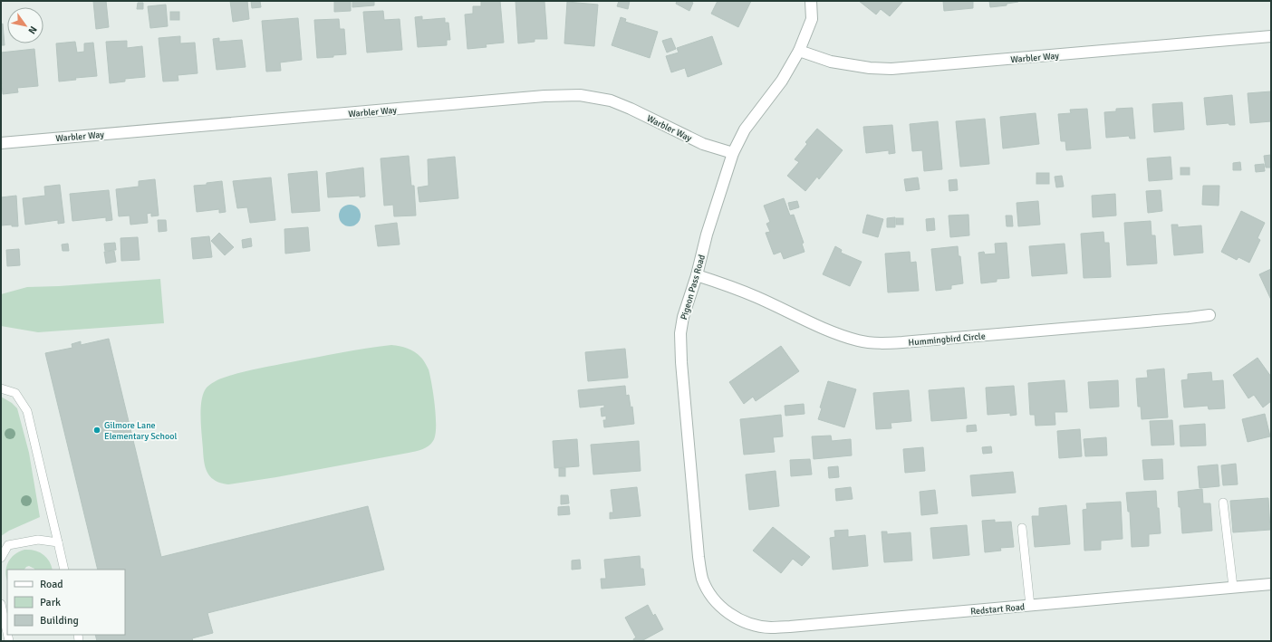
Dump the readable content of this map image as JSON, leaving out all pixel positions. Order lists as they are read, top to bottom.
{
  "streets": {
    "street": [
      "Warbler Way",
      "Pigeon Pass Road",
      "Hummingbird Circle",
      "Redstart Road"
    ]
  },
  "crossings": [
    ["Warbler Way", "Pigeon Pass Road"],
    ["Pigeon Pass Road", "Hummingbird Circle"],
    ["Pigeon Pass Road", "Redstart Road"]
  ],
  "places": ["Gilmore Lane Elementary School"],
  "legend": ["Road", "Park", "Building"],
  "north": "bottom right"
}
